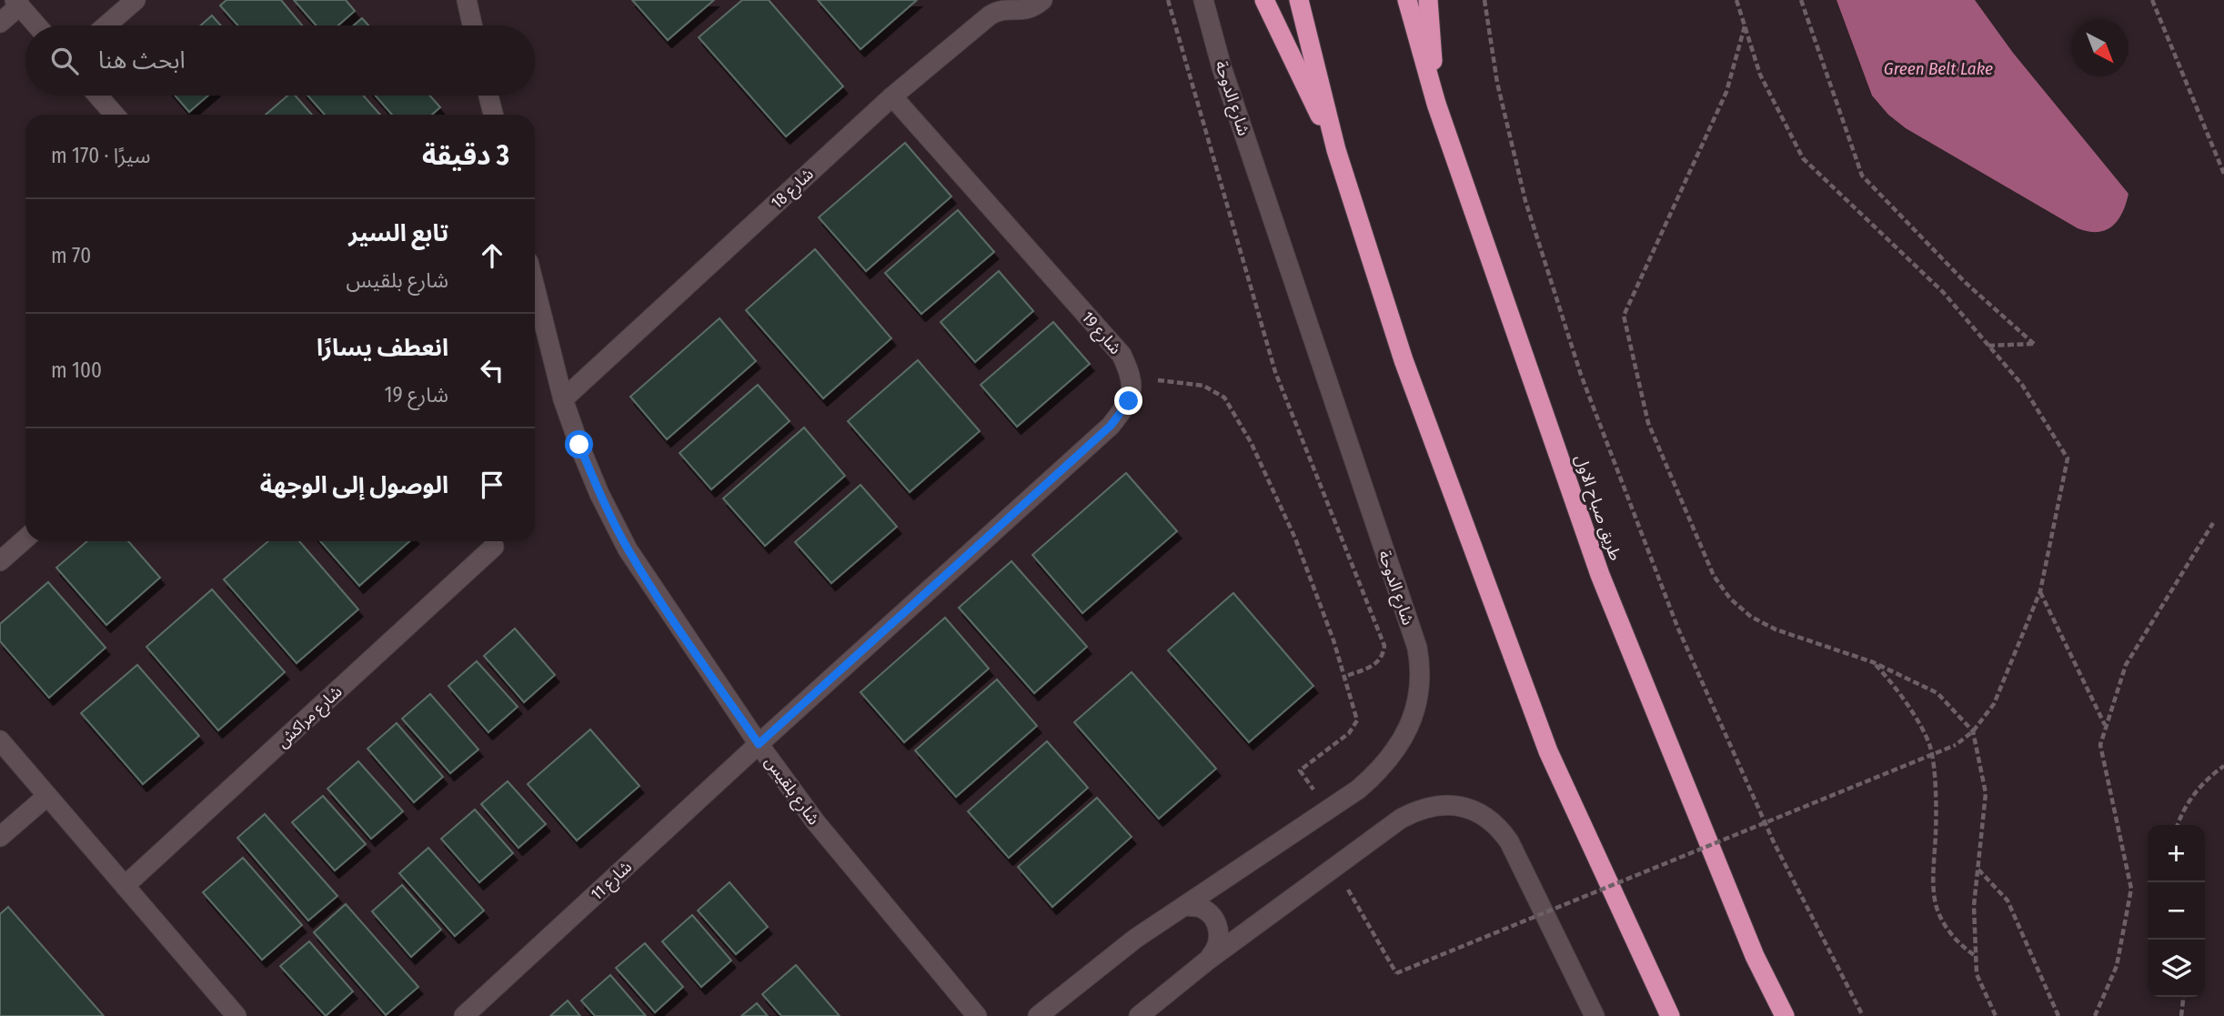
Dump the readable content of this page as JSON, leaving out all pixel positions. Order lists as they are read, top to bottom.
{
  "streets": {
    "highway": ["طريق صباح الاول"],
    "street": [
      "شارع الدوحة",
      "شارع 18",
      "شارع 19",
      "شارع مراكش",
      "شارع بلقيس",
      "شارع 11"
    ]
  },
  "crossings": [
    ["شارع 18", "شارع 19"],
    ["شارع 18", "شارع بلقيس"],
    ["شارع بلقيس", "شارع 11"]
  ],
  "water": ["Green Belt Lake"],
  "north": "bottom right",
  "page": {
    "search": "ابحث هنا",
    "heading": ["3 دقيقة", "سيرًا · 170 m"],
    "list": [
      ["تابع السير", "شارع بلقيس", "70 m"],
      ["انعطف يسارًا", "شارع 19", "100 m"],
      "الوصول إلى الوجهة"
    ],
    "map_buttons": ["+", "−"]
  }
}
